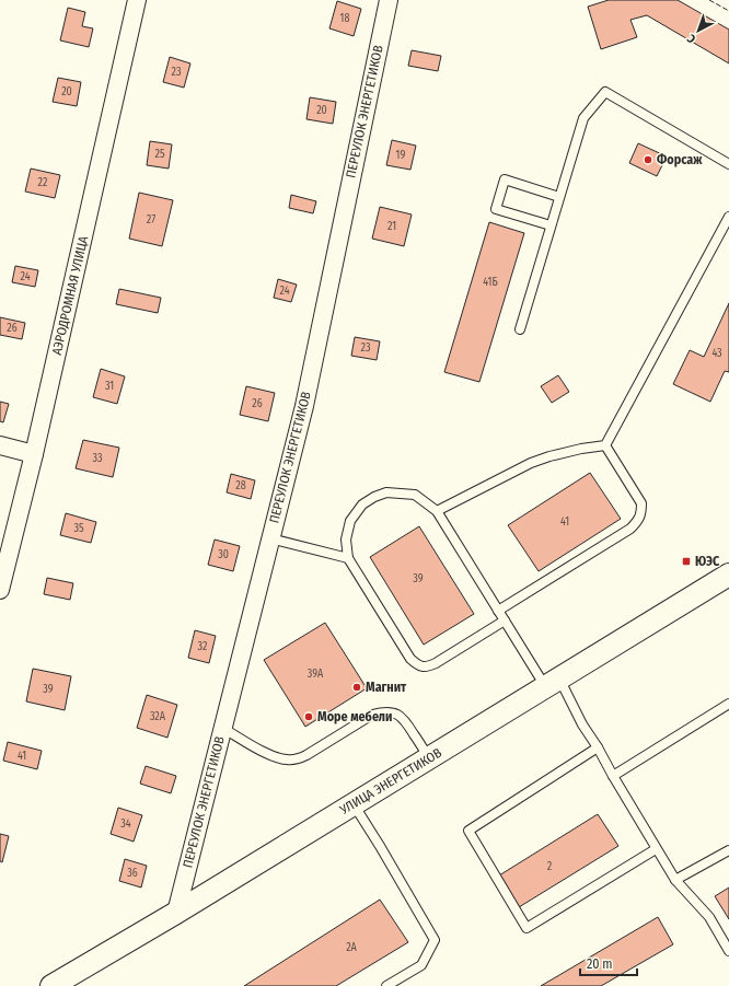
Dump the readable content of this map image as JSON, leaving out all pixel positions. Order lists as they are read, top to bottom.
{
  "streets": {
    "street": ["ПЕРЕУЛОК ЭНЕРГЕТИКОВ", "АЭРОДРОМНАЯ УЛИЦА", "УЛИЦА ЭНЕРГЕТИКОВ"]
  },
  "crossings": [
    ["ПЕРЕУЛОК ЭНЕРГЕТИКОВ", "УЛИЦА ЭНЕРГЕТИКОВ"]
  ],
  "places": {
    "other": ["Форсаж", "Магнит", "Море мебели"],
    "transit": ["ЮЭС"]
  },
  "house_numbers": [
    "18",
    "23",
    "20",
    "20",
    "25",
    "19",
    "22",
    "27",
    "21",
    "24",
    "41Б",
    "24",
    "26",
    "23",
    "43",
    "31",
    "26",
    "33",
    "28",
    "41",
    "35",
    "30",
    "39",
    "32",
    "39А",
    "39",
    "32А",
    "41",
    "34",
    "2",
    "36",
    "2А"
  ],
  "scale_bar": "20 m",
  "north": "bottom left"
}
